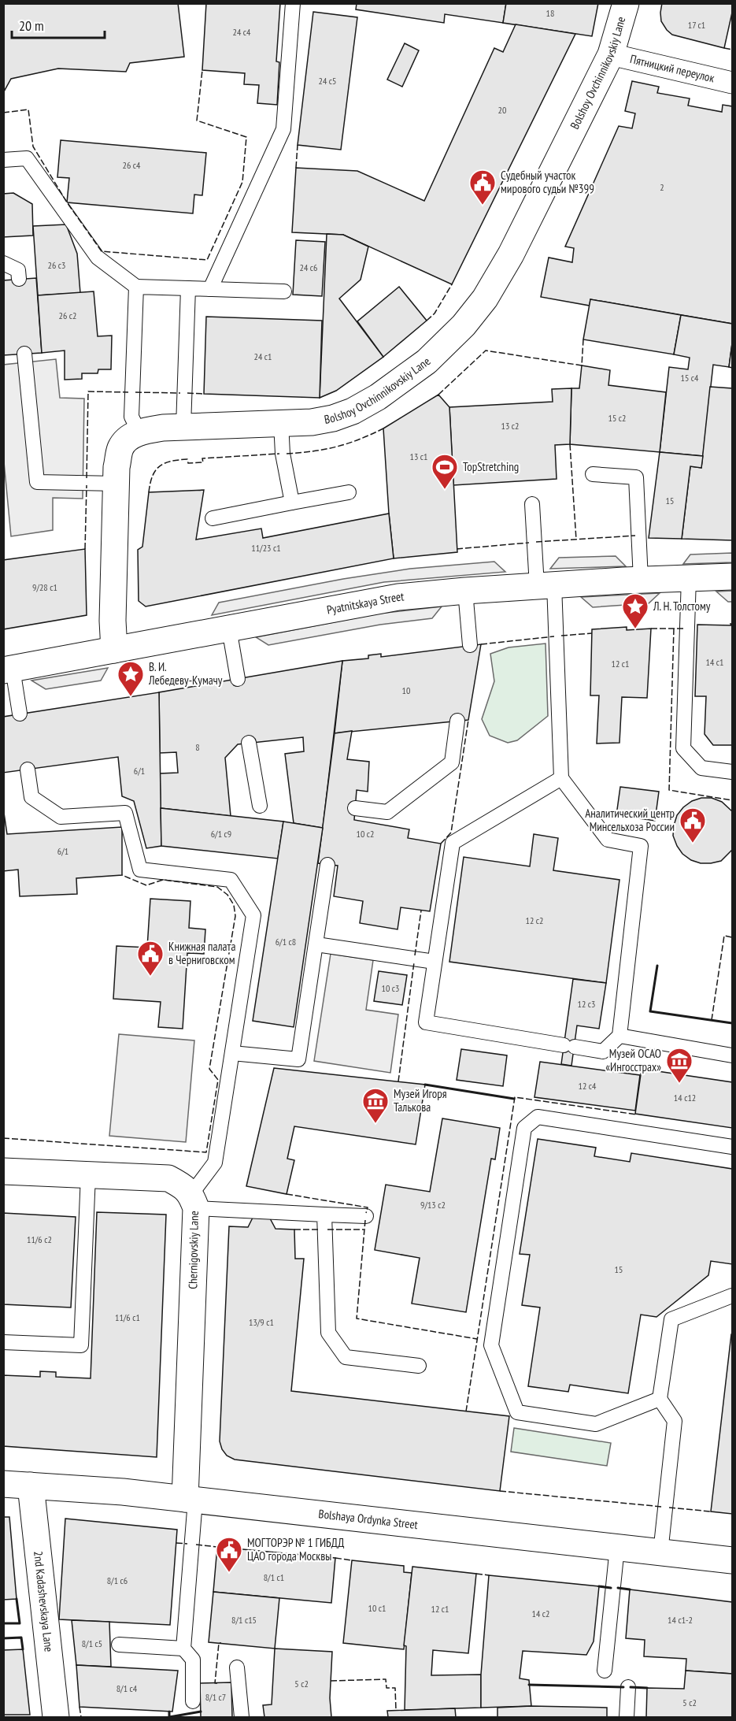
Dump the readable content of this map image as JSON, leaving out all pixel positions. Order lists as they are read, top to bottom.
{
  "streets": {
    "street": [
      "Пятницкий переулок",
      "Bolshoy Ovchinnikovskiy Lane",
      "Pyatnitskaya Street",
      "Chernigovskiy Lane",
      "Bolshaya Ordynka Street",
      "2nd Kadashevskaya Lane"
    ]
  },
  "crossings": [
    ["Пятницкий переулок", "Bolshoy Ovchinnikovskiy Lane"],
    ["Bolshoy Ovchinnikovskiy Lane", "Pyatnitskaya Street"],
    ["Chernigovskiy Lane", "Bolshaya Ordynka Street"],
    ["Bolshaya Ordynka Street", "2nd Kadashevskaya Lane"]
  ],
  "places": {
    "public building": [
      "Судебный участок мирового судьи №399",
      "Аналитический центр Минсельхоза России",
      "Книжная палата в Черниговском",
      "МОГТОРЭР № 1 ГИБДД ЦАО города Москвы"
    ],
    "sports": ["TopStretching"],
    "place": ["Л. Н. Толстому", "В. И. Лебедеву-Кумачу"],
    "museum": ["Музей ОСАО «Ингосстрах»", "Музей Игоря Талькова"]
  },
  "house_numbers": [
    "18",
    "17 с1",
    "24 с4",
    "24 с5",
    "20",
    "26 с4",
    "2",
    "26 с3",
    "24 с6",
    "26 с2",
    "24 с1",
    "15 с4",
    "15 с2",
    "13 с2",
    "13 с1",
    "15",
    "11/23 с1",
    "9/28 с1",
    "14 с1",
    "12 с1",
    "10",
    "8",
    "6/1",
    "6/1 с9",
    "10 с2",
    "6/1",
    "12 с2",
    "6/1 с8",
    "10 с3",
    "12 с3",
    "12 с4",
    "14 с12",
    "9/13 с2",
    "11/6 с2",
    "15",
    "11/6 с1",
    "13/9 с1",
    "8/1 с1",
    "8/1 с6",
    "10 с1",
    "12 с1",
    "14 с2",
    "8/1 с15",
    "14 с1-2",
    "8/1 с5",
    "5 с2",
    "8/1 с4",
    "8/1 с7",
    "5 с2"
  ],
  "scale_bar": "20 m"
}
